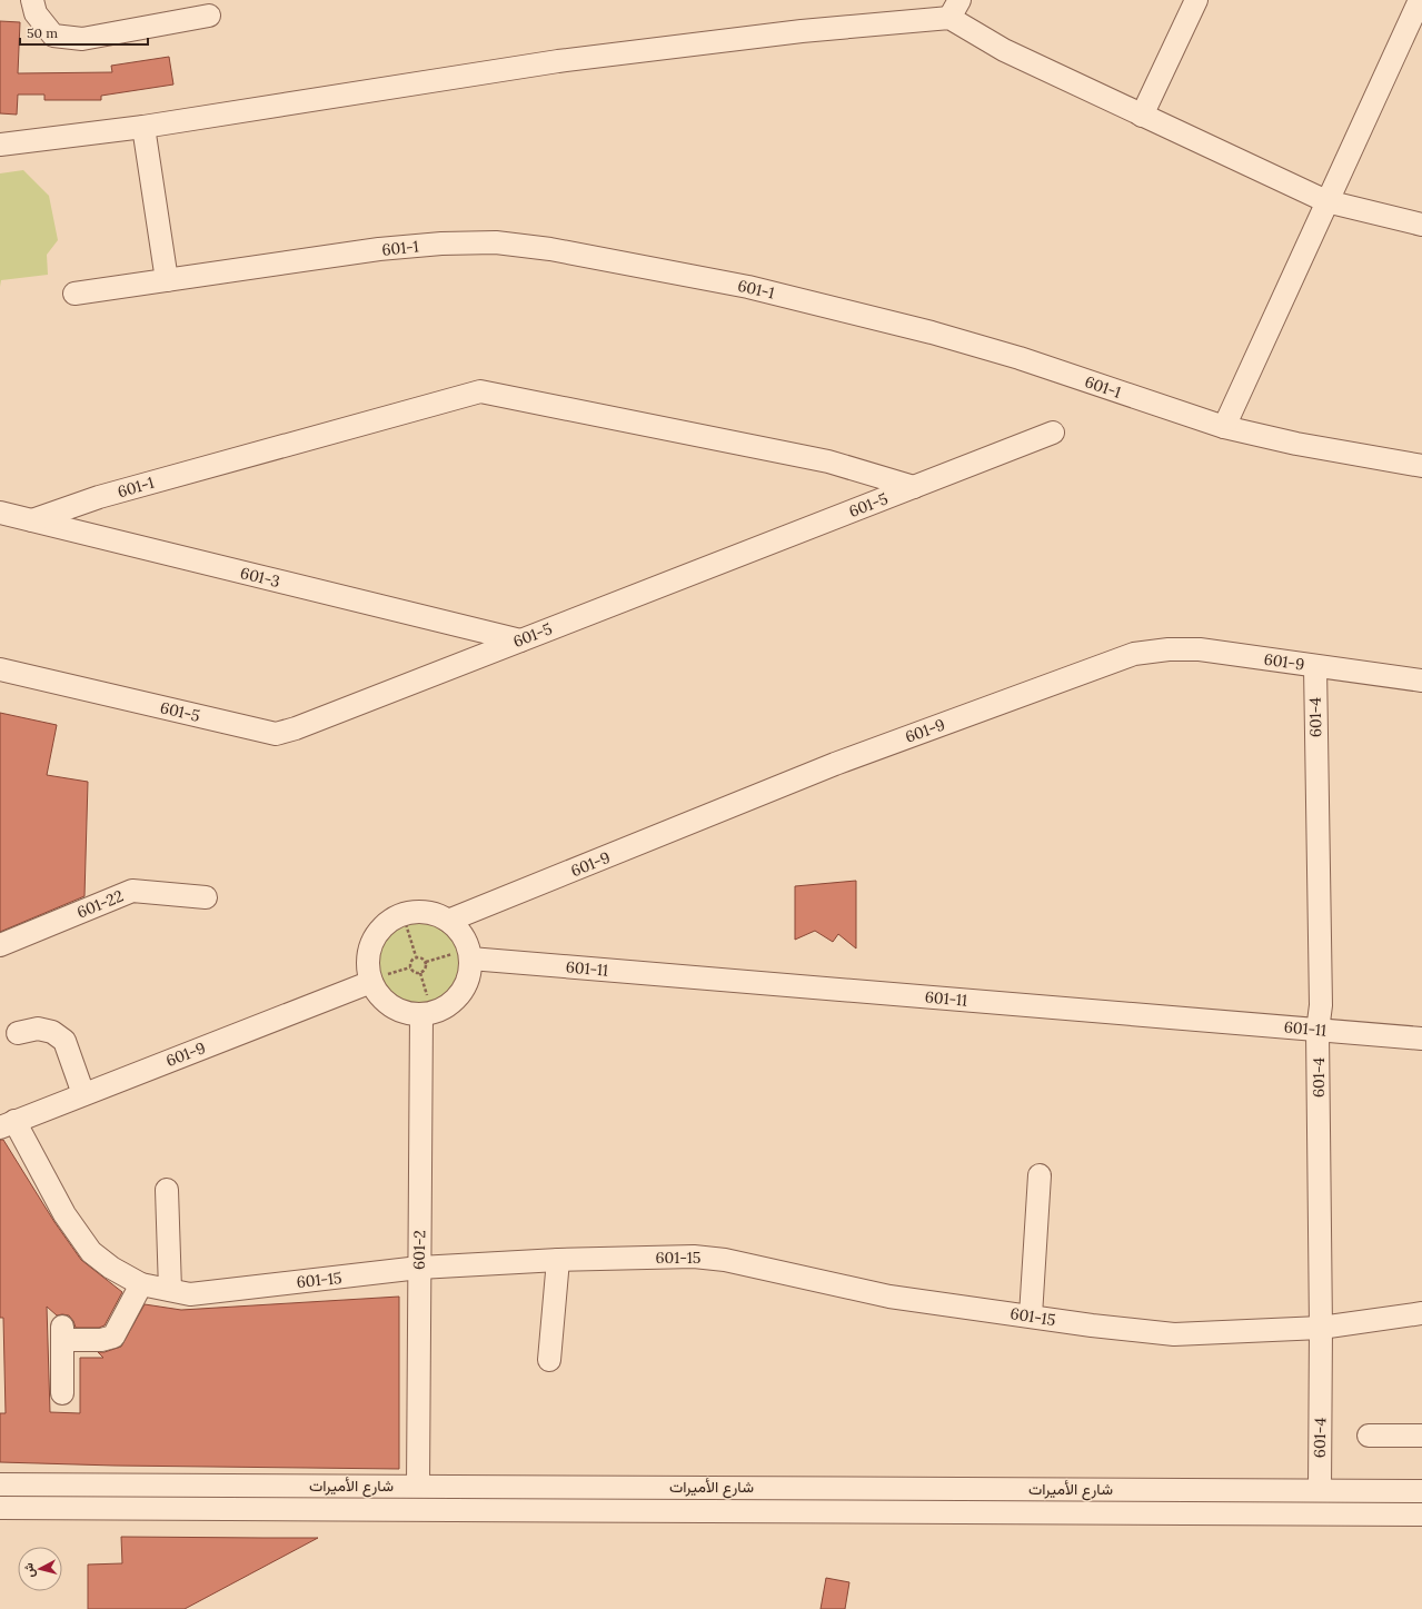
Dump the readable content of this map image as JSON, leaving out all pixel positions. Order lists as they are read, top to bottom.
{
  "streets": {
    "street": [
      "601-1",
      "601-5",
      "601-3",
      "601-9",
      "601-4",
      "601-22",
      "601-11",
      "601-2",
      "601-15",
      "شارع الأميرات"
    ]
  },
  "crossings": [
    ["601-1", "601-5"],
    ["601-1", "601-3"],
    ["601-5", "601-3"],
    ["601-9", "601-4"],
    ["601-9", "601-2"],
    ["601-9", "601-15"],
    ["601-4", "601-11"],
    ["601-4", "601-15"],
    ["601-4", "شارع الأميرات"],
    ["601-2", "601-15"],
    ["601-2", "شارع الأميرات"]
  ],
  "scale_bar": "50 m",
  "north": "left"
}
